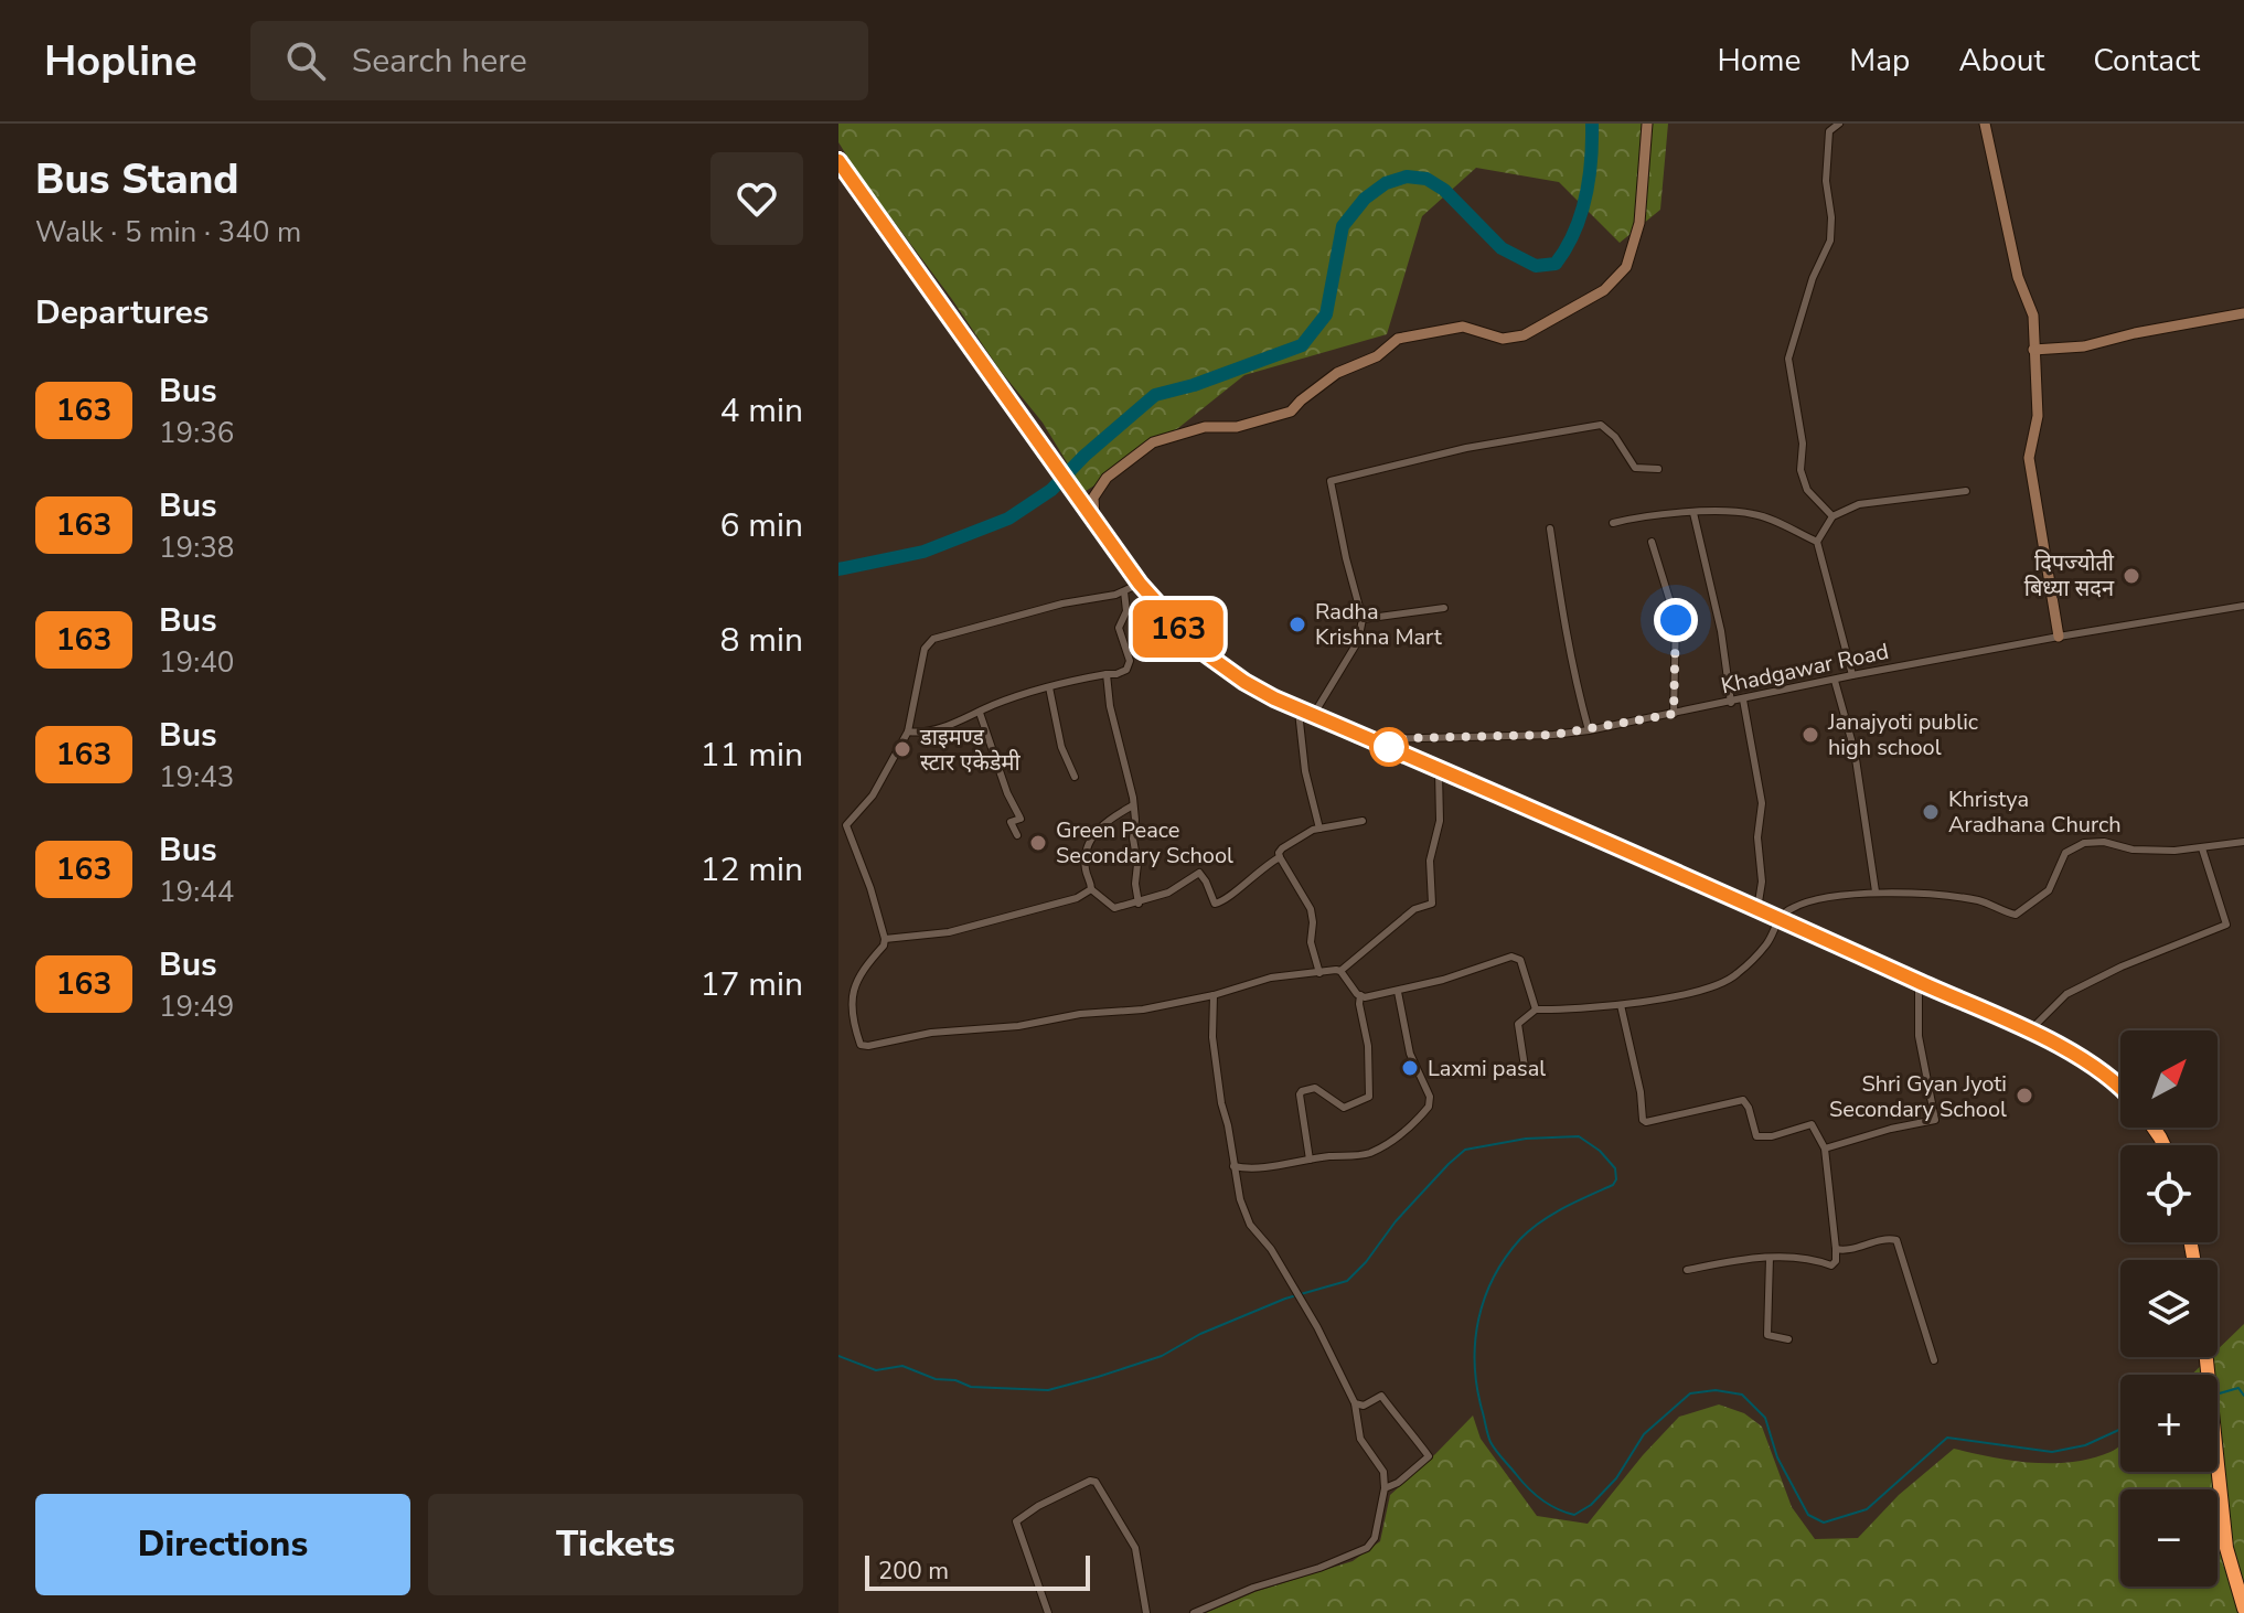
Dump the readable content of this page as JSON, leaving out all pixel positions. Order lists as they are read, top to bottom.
{
  "streets": {
    "street": ["Khadgawar Road"]
  },
  "places": [
    "दिपज्योती बिध्या सदन",
    "Radha Krishna Mart",
    "Janajyoti public high school",
    "डाइमण्ड स्टार एकेडेमी",
    "Khristya Aradhana Church",
    "Green Peace Secondary School",
    "Laxmi pasal",
    "Shri Gyan Jyoti Secondary School"
  ],
  "lines": ["bus line 163"],
  "scale_bar": "200 m",
  "north": "top right",
  "page": {
    "header": "Hopline",
    "search": "Search here",
    "nav": [
      "Home",
      "Map",
      "About",
      "Contact"
    ],
    "heading": [
      ["Bus Stand", "Walk · 5 min · 340 m"],
      "Departures"
    ],
    "on_map": "163",
    "list": [
      {
        "mark": "163",
        "name": "Bus",
        "note": "19:36",
        "value": "4 min"
      },
      {
        "mark": "163",
        "name": "Bus",
        "note": "19:38",
        "value": "6 min"
      },
      {
        "mark": "163",
        "name": "Bus",
        "note": "19:40",
        "value": "8 min"
      },
      {
        "mark": "163",
        "name": "Bus",
        "note": "19:43",
        "value": "11 min"
      },
      {
        "mark": "163",
        "name": "Bus",
        "note": "19:44",
        "value": "12 min"
      },
      {
        "mark": "163",
        "name": "Bus",
        "note": "19:49",
        "value": "17 min"
      }
    ],
    "map_buttons": ["+", "−"],
    "buttons": ["Directions", "Tickets"],
    "scale": "200 m"
  }
}
